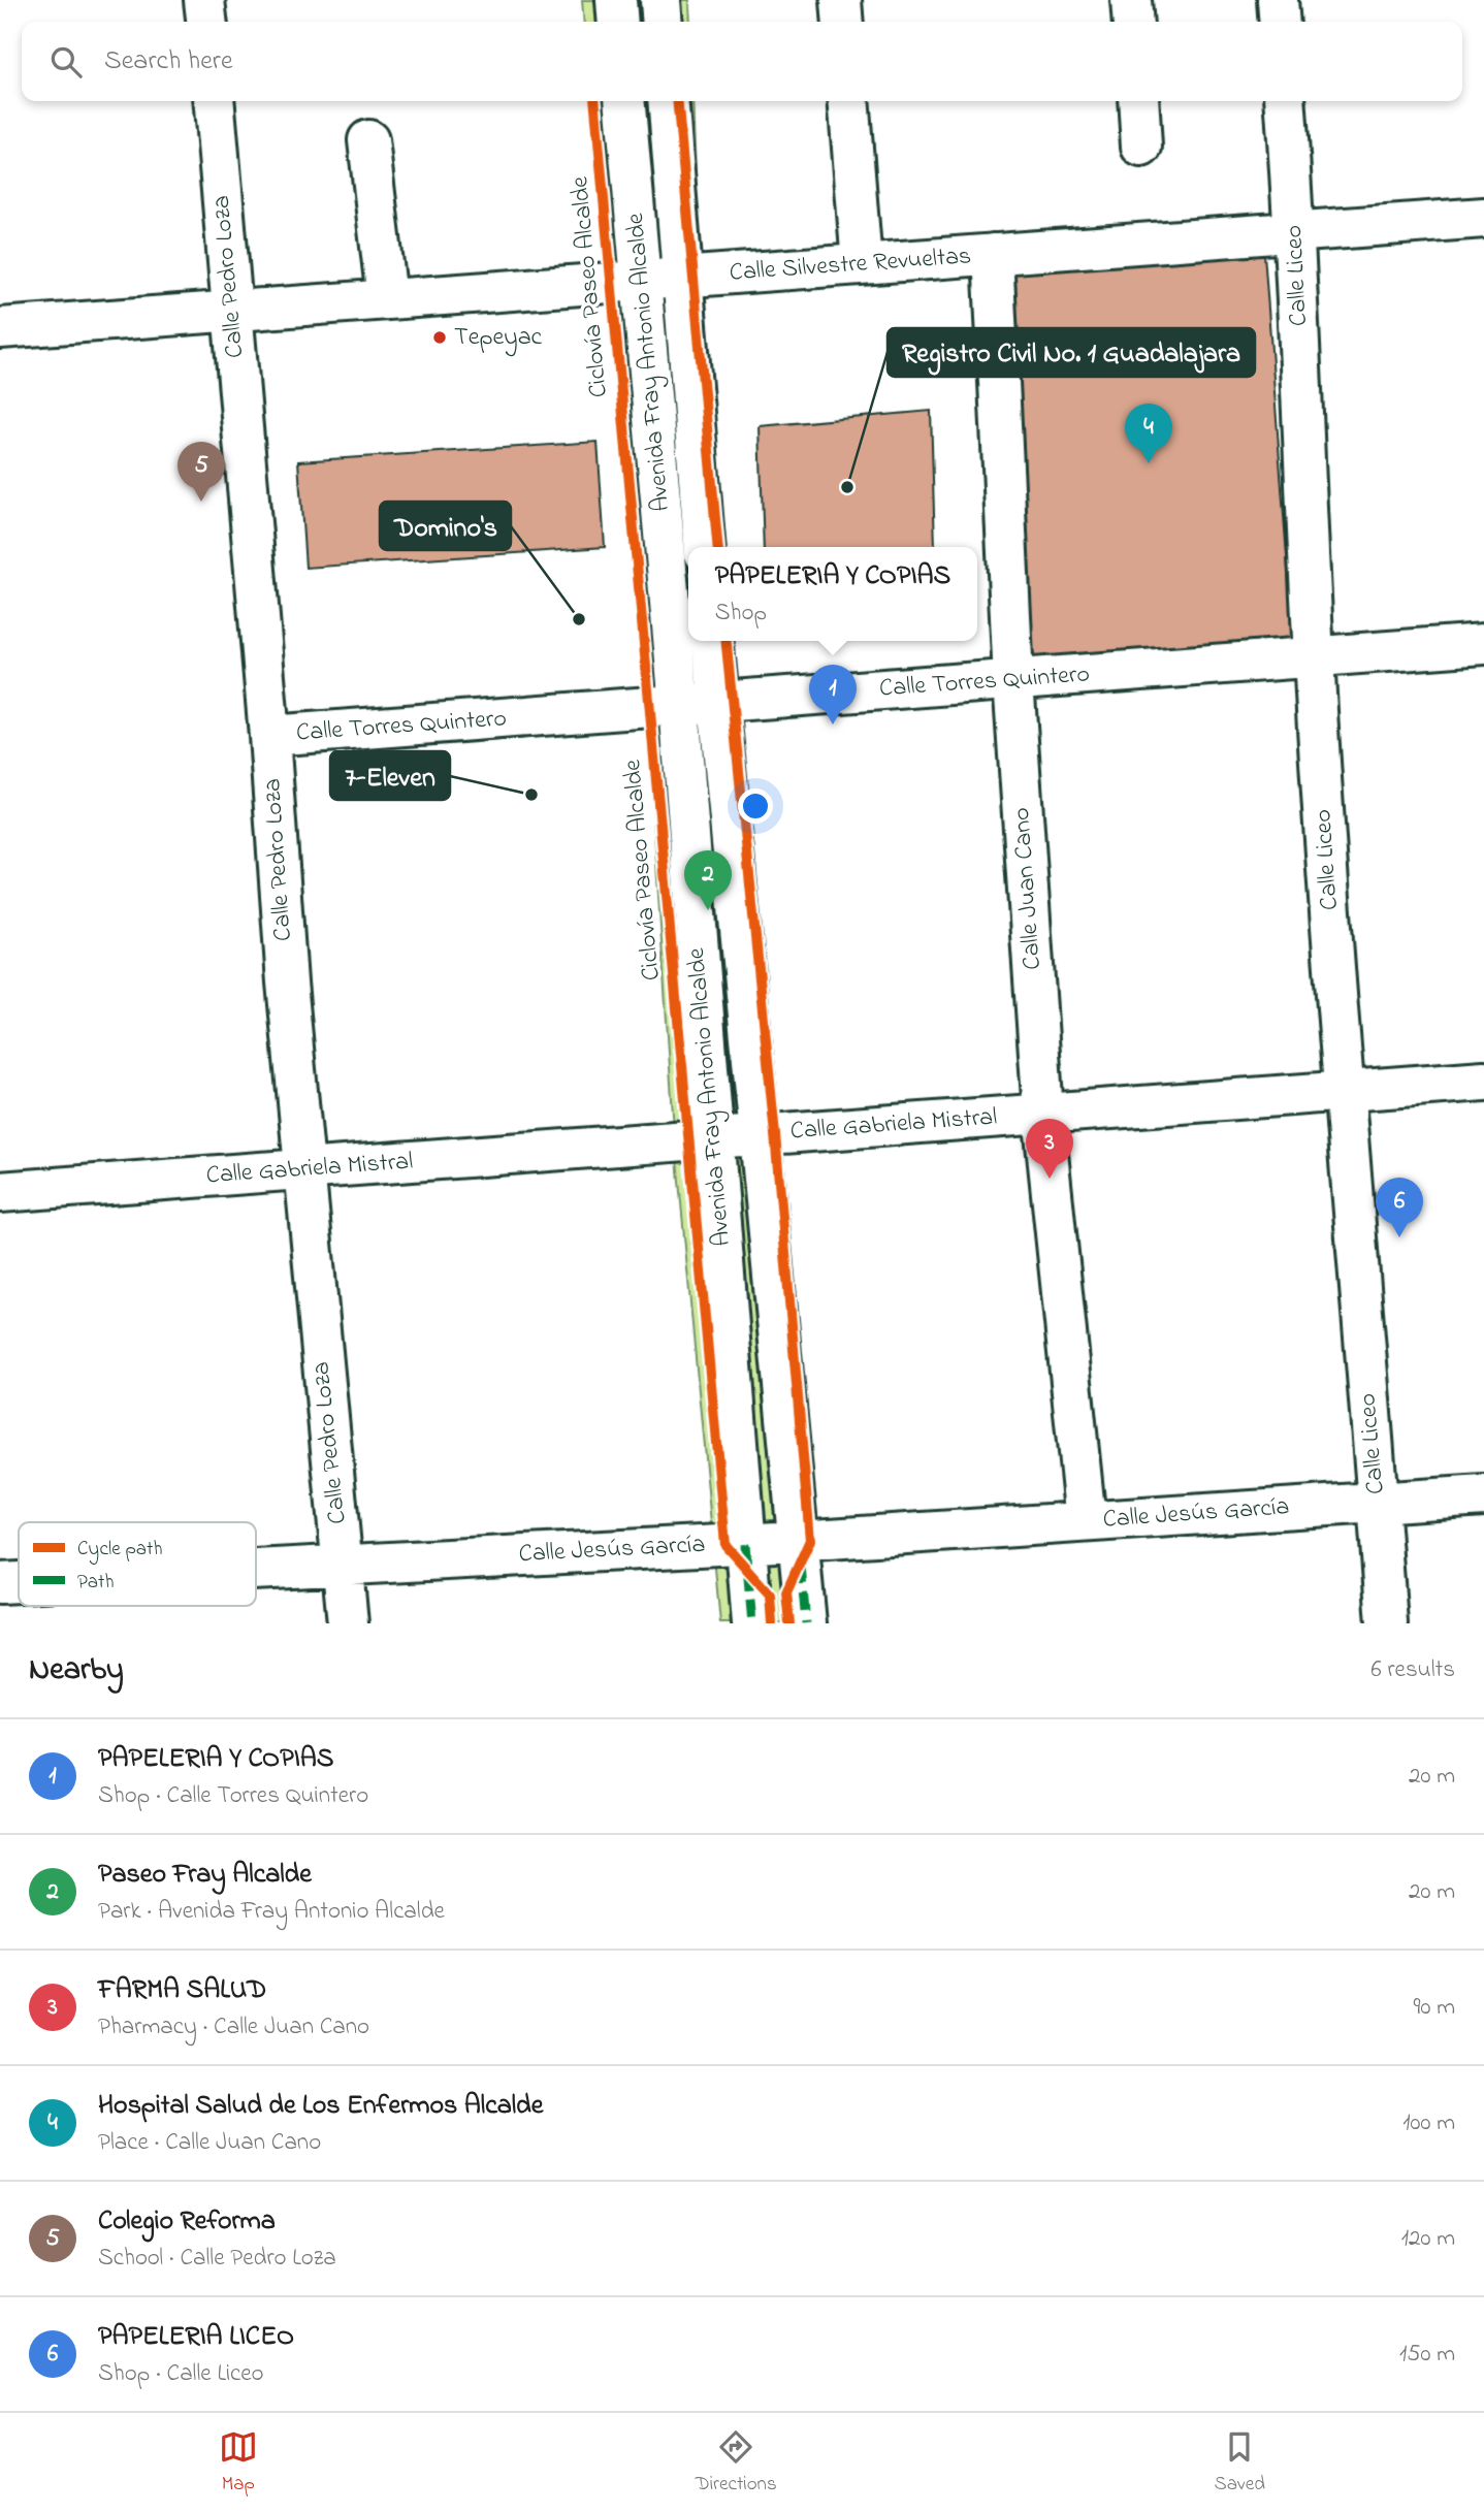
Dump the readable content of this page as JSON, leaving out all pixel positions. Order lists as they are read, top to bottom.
{
  "streets": {
    "street": [
      "Calle Silvestre Revueltas",
      "Calle Liceo",
      "Calle Pedro Loza",
      "Avenida Fray Antonio Alcalde",
      "Calle Torres Quintero",
      "Calle Juan Cano",
      "Calle Gabriela Mistral",
      "Calle Jesús García"
    ],
    "cycle path": ["Ciclovía Paseo Alcalde"]
  },
  "crossings": [
    ["Calle Silvestre Revueltas", "Calle Liceo"],
    ["Calle Silvestre Revueltas", "Calle Pedro Loza"],
    ["Calle Silvestre Revueltas", "Avenida Fray Antonio Alcalde"],
    ["Calle Silvestre Revueltas", "Calle Juan Cano"],
    ["Calle Liceo", "Calle Torres Quintero"],
    ["Calle Liceo", "Calle Gabriela Mistral"],
    ["Calle Liceo", "Calle Jesús García"],
    ["Calle Pedro Loza", "Calle Torres Quintero"],
    ["Calle Pedro Loza", "Calle Gabriela Mistral"],
    ["Calle Pedro Loza", "Calle Jesús García"],
    ["Avenida Fray Antonio Alcalde", "Calle Torres Quintero"],
    ["Avenida Fray Antonio Alcalde", "Calle Gabriela Mistral"],
    ["Avenida Fray Antonio Alcalde", "Calle Jesús García"],
    ["Calle Torres Quintero", "Calle Juan Cano"],
    ["Calle Juan Cano", "Calle Gabriela Mistral"],
    ["Calle Juan Cano", "Calle Jesús García"]
  ],
  "places": [
    "Tepeyac",
    "Registro Civil No. 1 Guadalajara",
    "Domino's",
    "7-Eleven"
  ],
  "legend": ["Cycle path", "Path"],
  "page": {
    "search": "Search here",
    "pins": [
      "4",
      "5",
      "1",
      "2",
      "3",
      "6"
    ],
    "popup": ["PAPELERIA Y COPIAS", "Shop"],
    "heading": ["Nearby", "6 results"],
    "list": [
      {
        "mark": "1",
        "name": "PAPELERIA Y COPIAS",
        "note": "Shop · Calle Torres Quintero",
        "value": "20 m"
      },
      {
        "mark": "2",
        "name": "Paseo Fray Alcalde",
        "note": "Park · Avenida Fray Antonio Alcalde",
        "value": "20 m"
      },
      {
        "mark": "3",
        "name": "FARMA SALUD",
        "note": "Pharmacy · Calle Juan Cano",
        "value": "90 m"
      },
      {
        "mark": "4",
        "name": "Hospital Salud de Los Enfermos Alcalde",
        "note": "Place · Calle Juan Cano",
        "value": "100 m"
      },
      {
        "mark": "5",
        "name": "Colegio Reforma",
        "note": "School · Calle Pedro Loza",
        "value": "120 m"
      },
      {
        "mark": "6",
        "name": "PAPELERIA LICEO",
        "note": "Shop · Calle Liceo",
        "value": "150 m"
      }
    ],
    "nav": ["Map", "Directions", "Saved"]
  }
}
